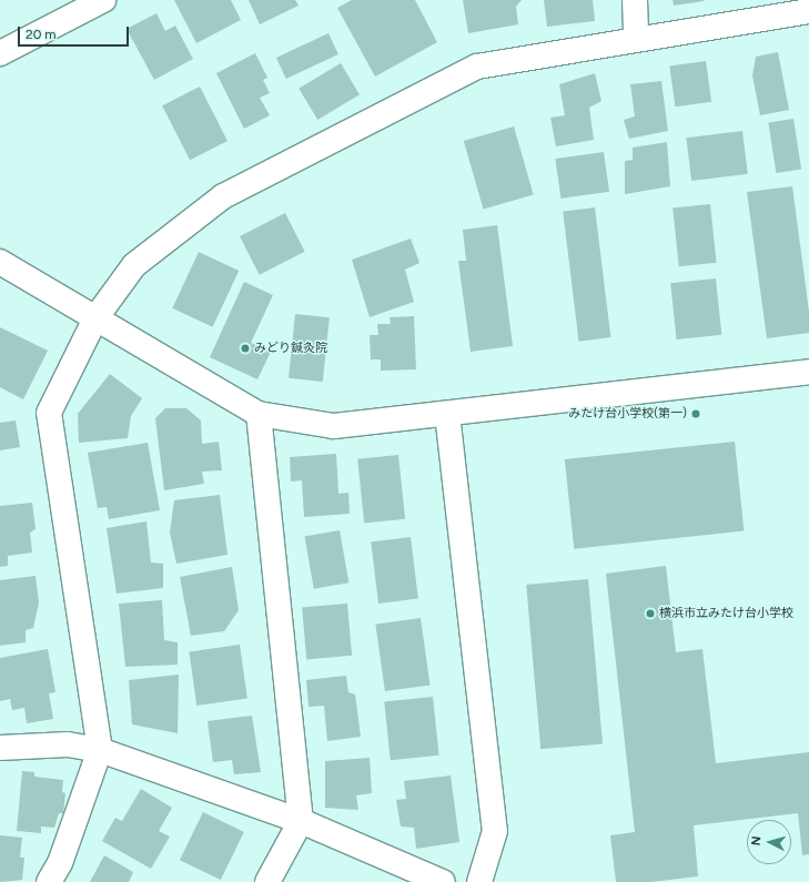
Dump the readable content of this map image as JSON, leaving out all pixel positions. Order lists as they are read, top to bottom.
{
  "places": ["みどり鍼灸院", "みたけ台小学校(第一)", "横浜市立みたけ台小学校"],
  "scale_bar": "20 m",
  "north": "left"
}
